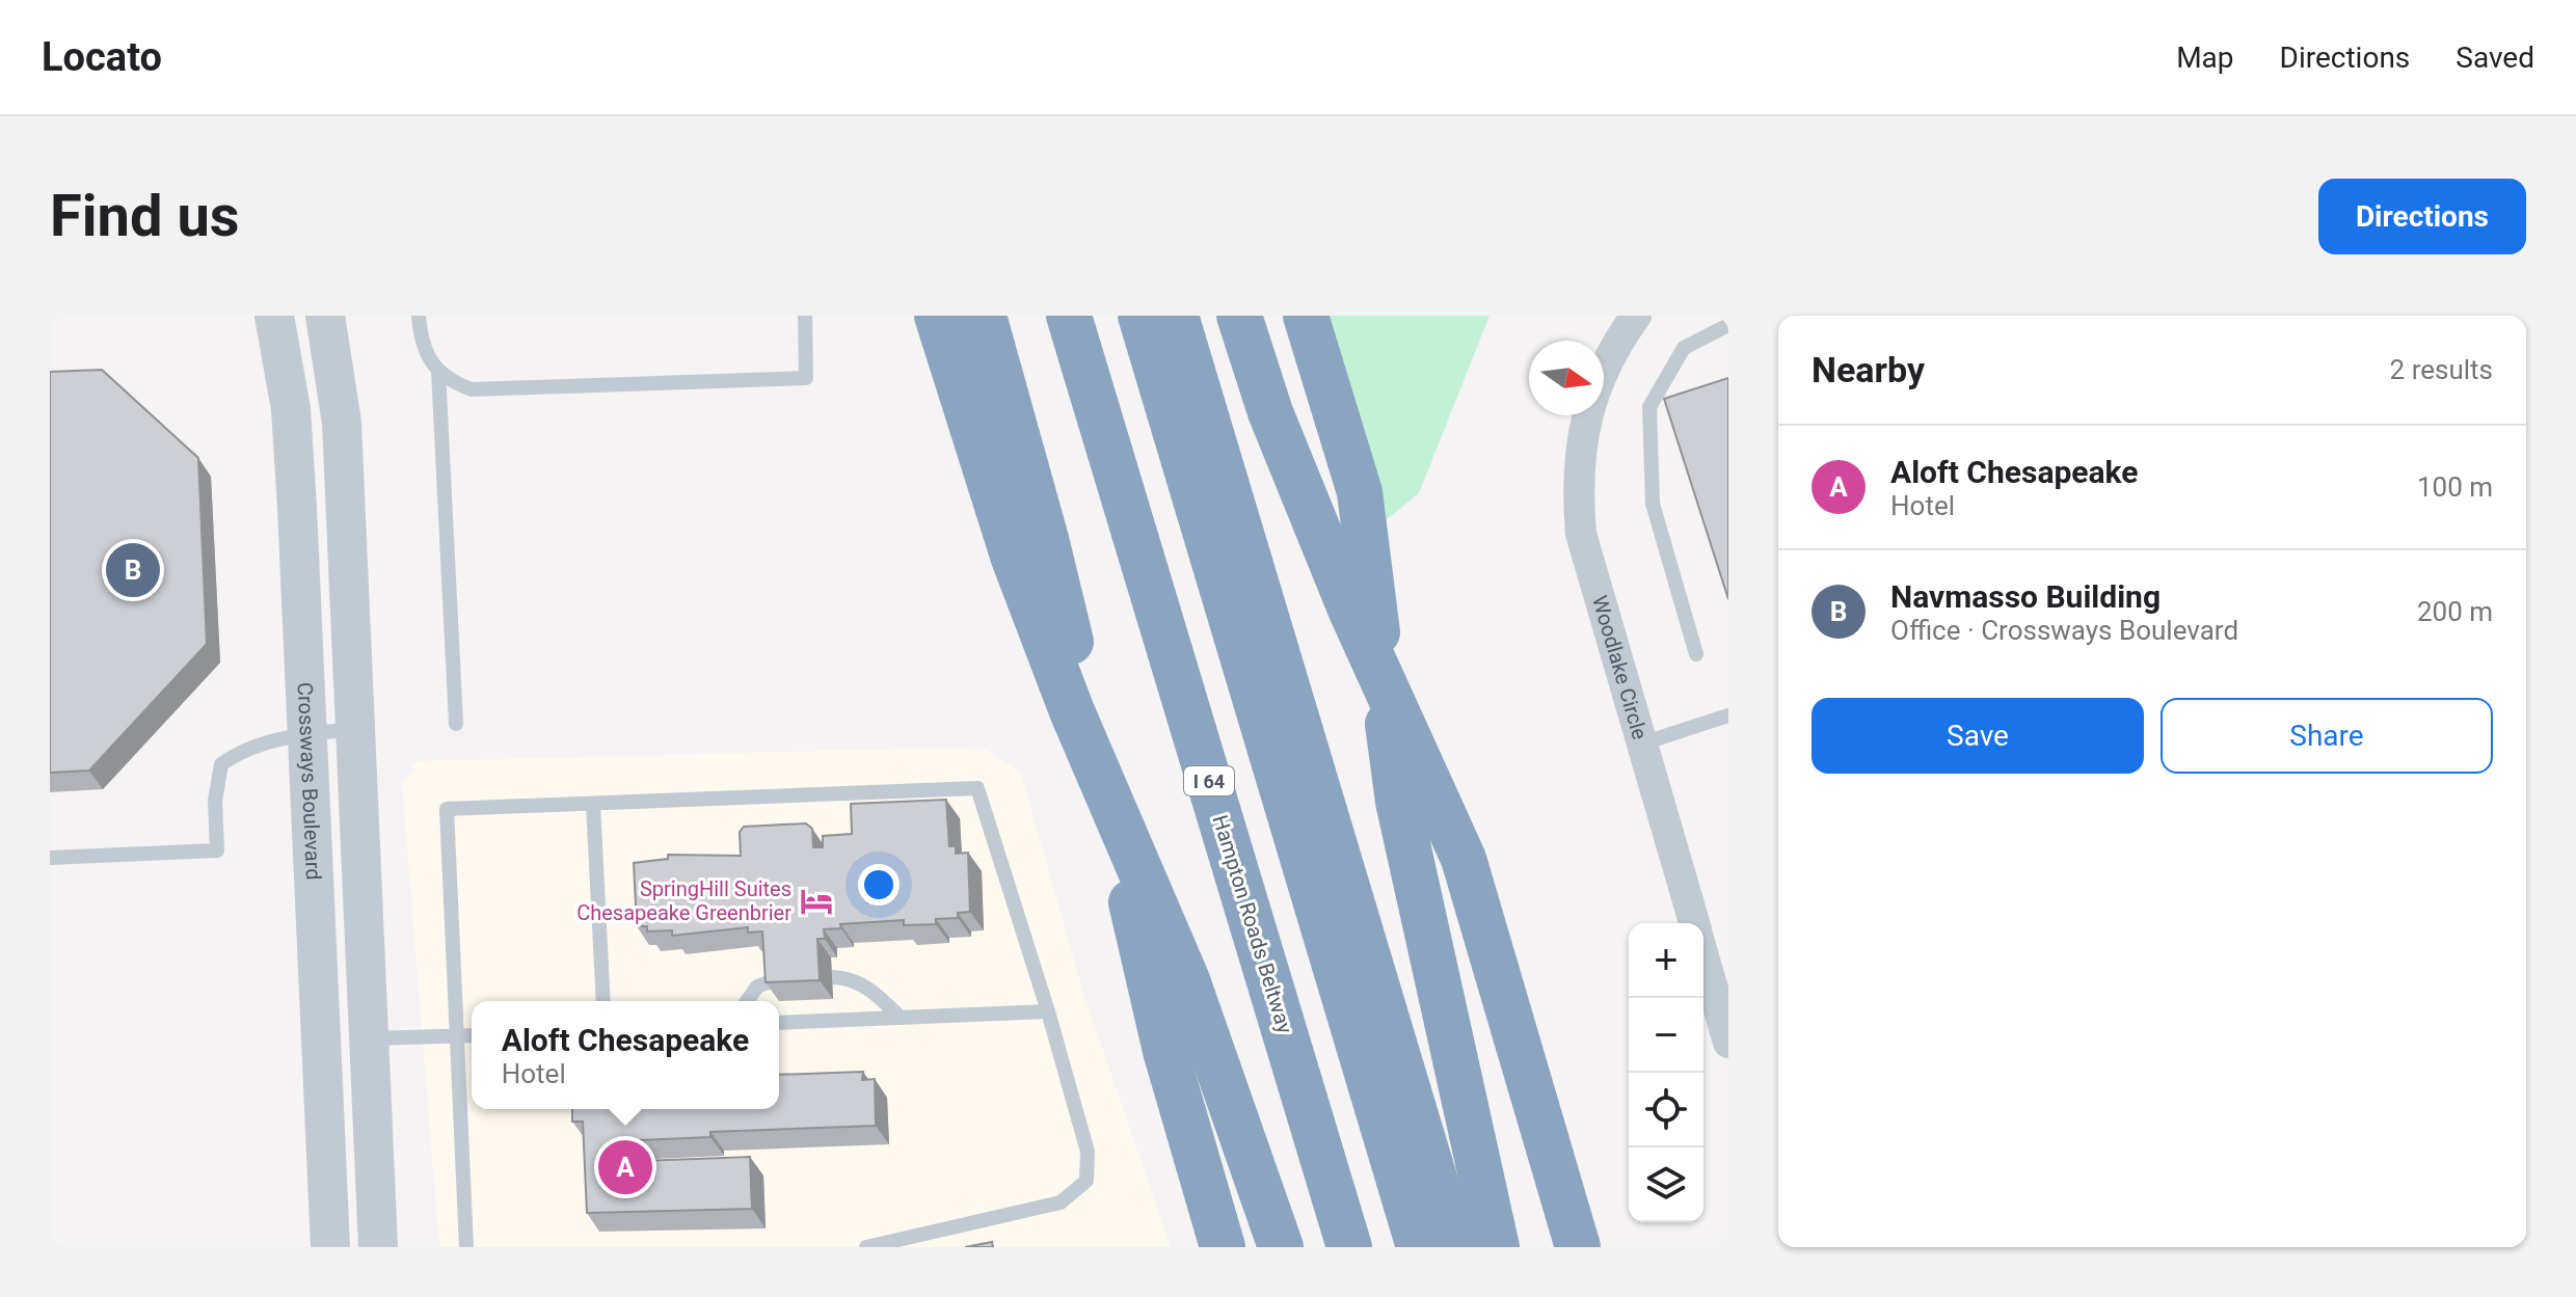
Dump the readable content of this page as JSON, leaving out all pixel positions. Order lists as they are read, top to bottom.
{
  "streets": {
    "highway": ["I 64", "Hampton Roads Beltway"],
    "street": ["Woodlake Circle", "Crossways Boulevard"]
  },
  "places": {
    "hotel": ["SpringHill Suites Chesapeake Greenbrier"]
  },
  "north": "right",
  "page": {
    "header": "Locato",
    "nav": ["Map", "Directions", "Saved"],
    "buttons": [
      "Directions",
      ["Save", "Share"]
    ],
    "title": "Find us",
    "heading": ["Nearby", "2 results"],
    "list": [
      {
        "mark": "A",
        "name": "Aloft Chesapeake",
        "note": "Hotel",
        "value": "100 m"
      },
      {
        "mark": "B",
        "name": "Navmasso Building",
        "note": "Office · Crossways Boulevard",
        "value": "200 m"
      }
    ],
    "pins": ["B", "A"],
    "map_buttons": ["+", "−"],
    "popup": ["Aloft Chesapeake", "Hotel"]
  }
}
